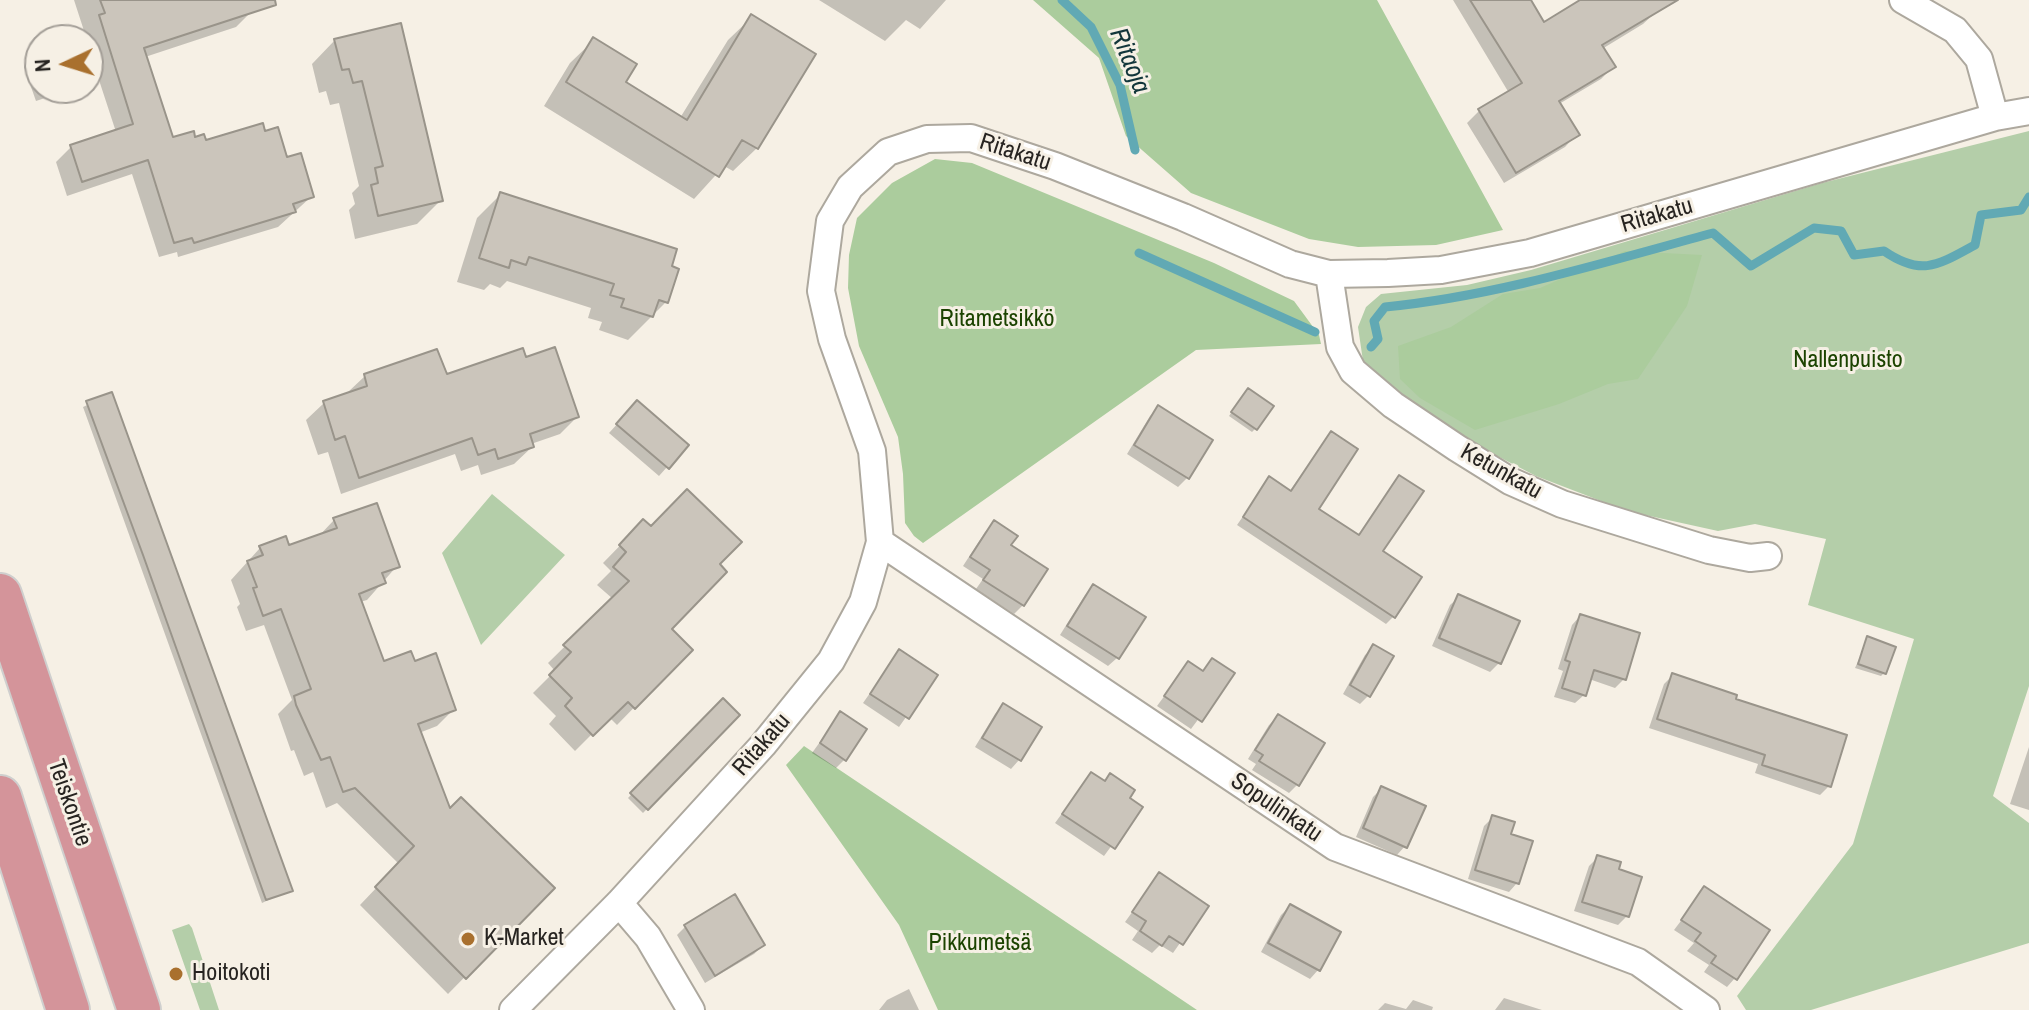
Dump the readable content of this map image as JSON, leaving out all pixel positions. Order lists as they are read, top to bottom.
{
  "streets": {
    "highway": ["Teiskontie"],
    "street": ["Ritakatu", "Ketunkatu", "Sopulinkatu"]
  },
  "crossings": [
    ["Ritakatu", "Ketunkatu"],
    ["Ritakatu", "Sopulinkatu"]
  ],
  "water": ["Ritaoja"],
  "parks": ["Ritametsikkö", "Nallenpuisto", "Pikkumetsä"],
  "places": ["K-Market", "Hoitokoti"],
  "north": "left"
}
